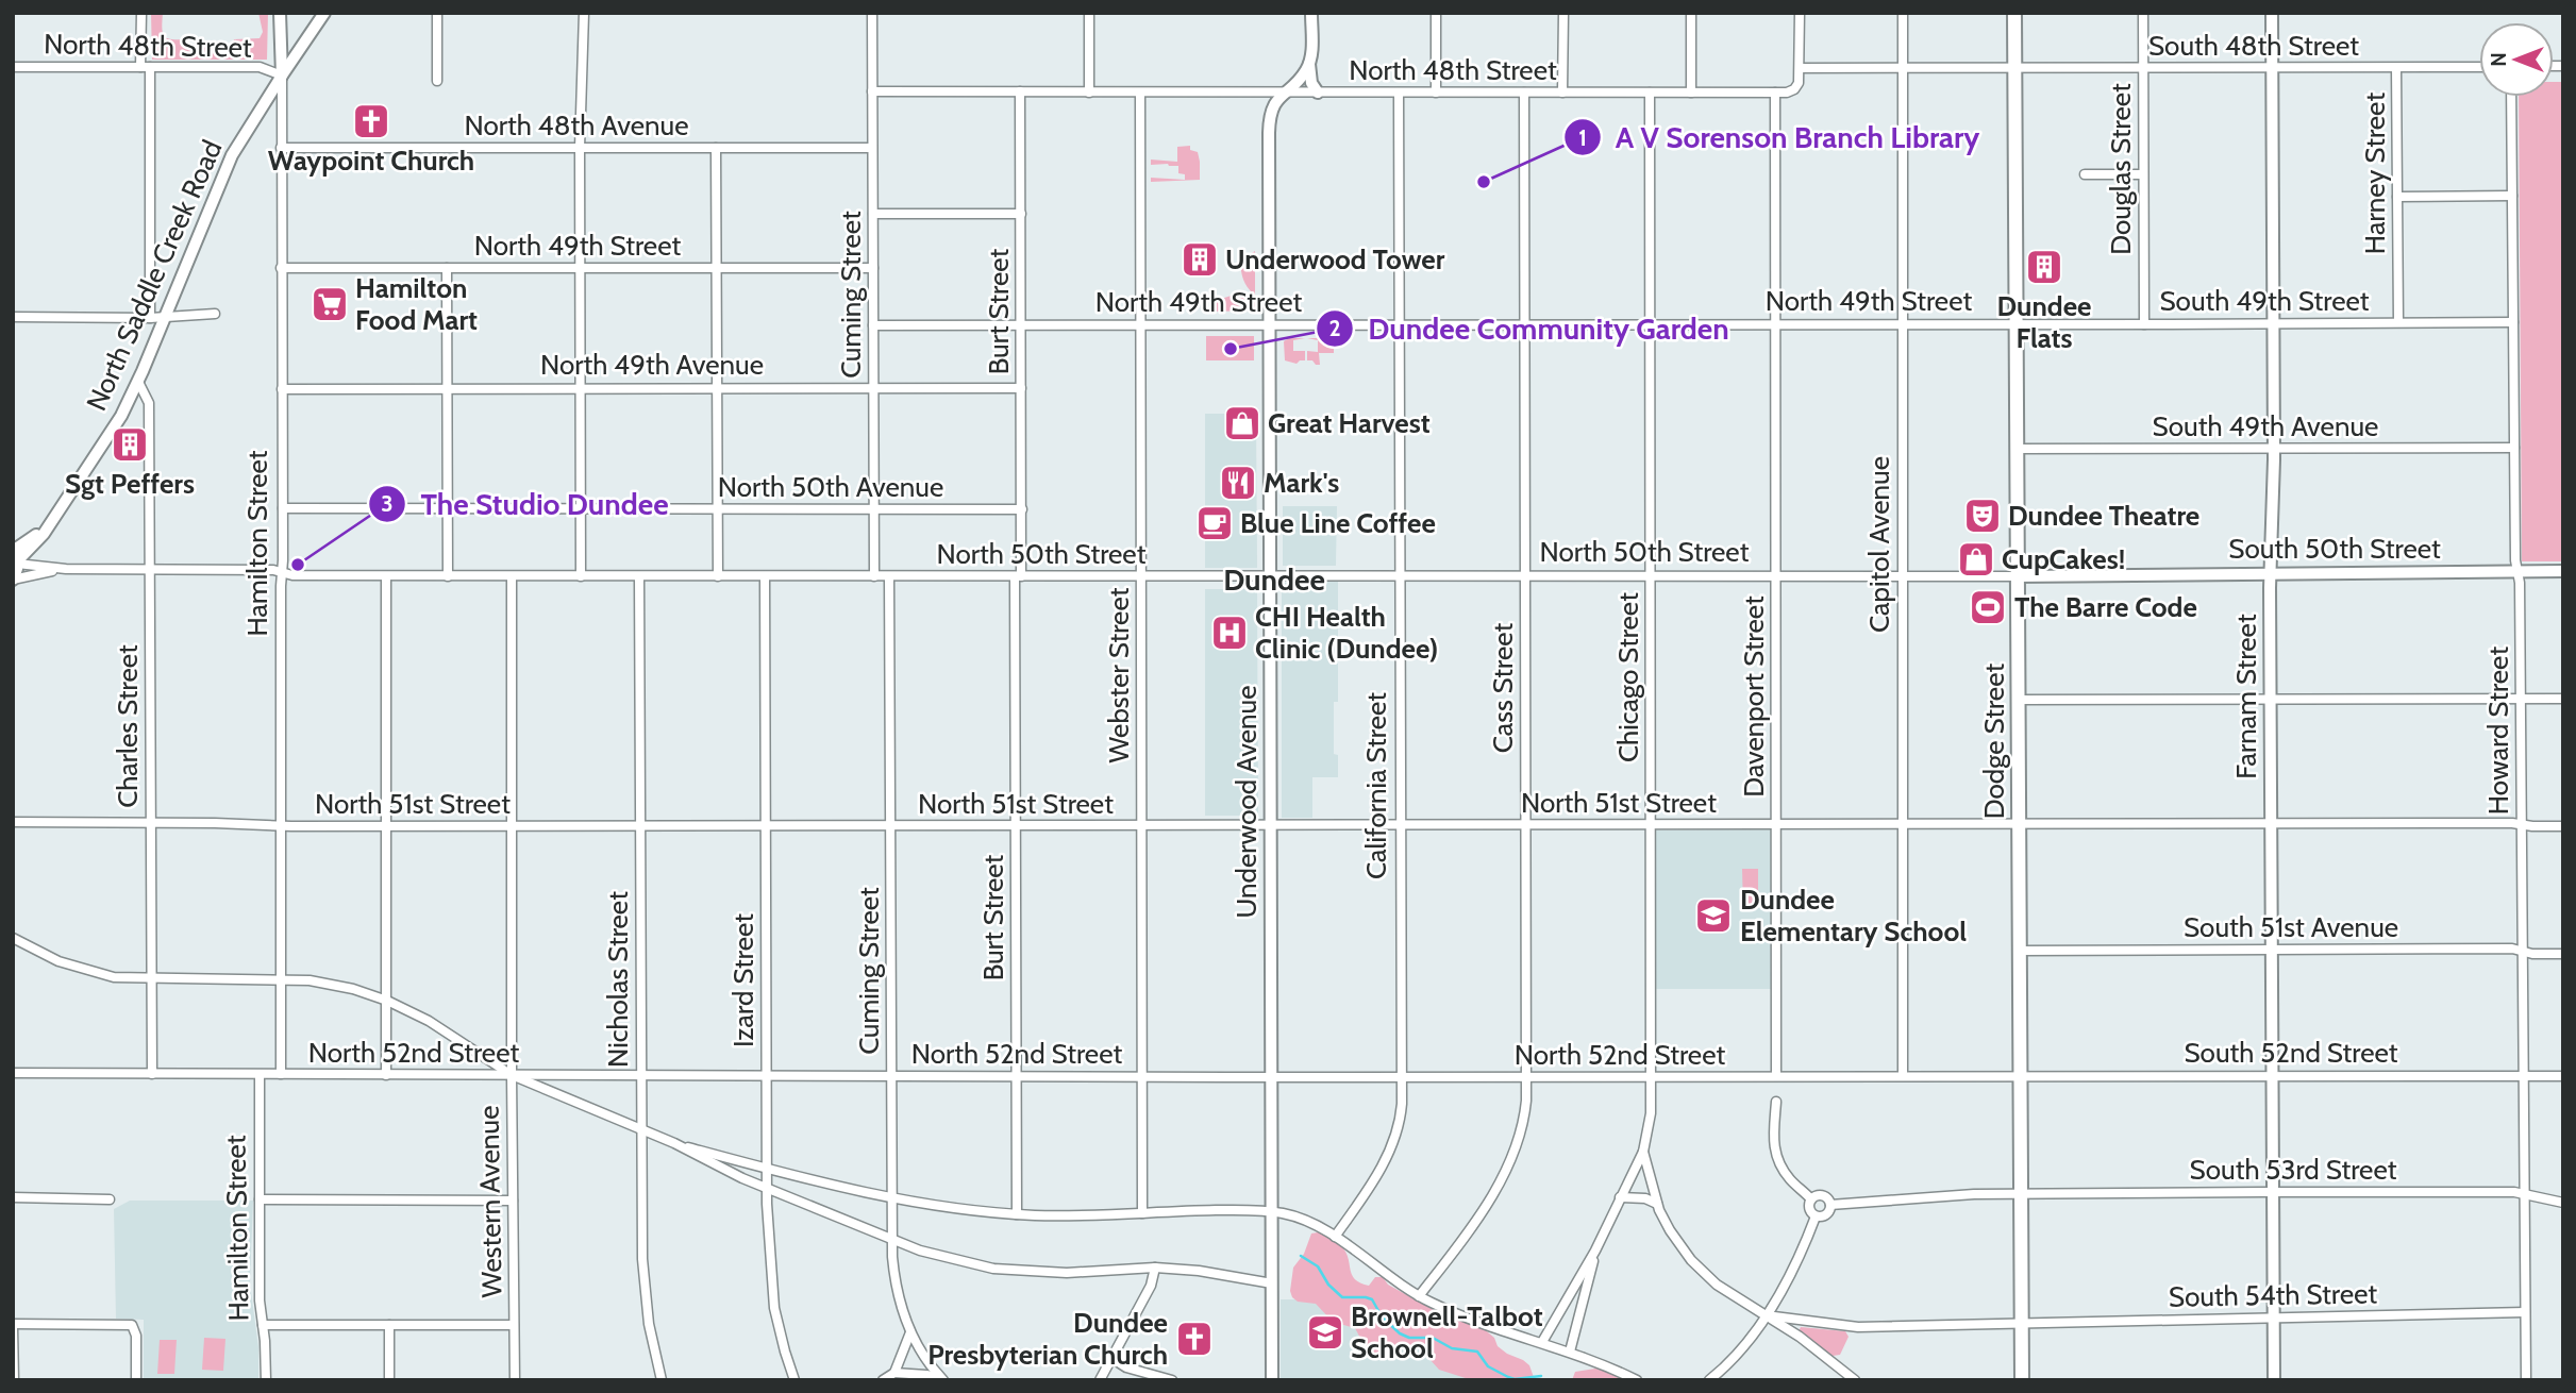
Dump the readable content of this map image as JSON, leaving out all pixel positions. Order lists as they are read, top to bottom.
{
  "streets": {
    "highway": ["Dodge Street"],
    "main road": [
      "North Saddle Creek Road",
      "Hamilton Street",
      "South 50th Street",
      "Farnam Street",
      "Underwood Avenue"
    ],
    "street": [
      "North 48th Street",
      "South 48th Street",
      "North 48th Avenue",
      "Douglas Street",
      "Harney Street",
      "North 49th Street",
      "Cuming Street",
      "South 49th Street",
      "Burt Street",
      "North 49th Avenue",
      "South 49th Avenue",
      "North 50th Avenue",
      "Capitol Avenue",
      "North 50th Street",
      "Webster Street",
      "Chicago Street",
      "Cass Street",
      "Davenport Street",
      "Charles Street",
      "Howard Street",
      "California Street",
      "North 51st Street",
      "South 51st Avenue",
      "Nicholas Street",
      "Izard Street",
      "North 52nd Street",
      "South 52nd Street",
      "South 53rd Street",
      "Western Avenue",
      "South 54th Street"
    ]
  },
  "crossings": [
    ["North 48th Street", "North Saddle Creek Road"],
    ["North 48th Street", "Cuming Street"],
    ["North 48th Street", "Burt Street"],
    ["North 48th Street", "Hamilton Street"],
    ["North 48th Street", "Webster Street"],
    ["North 48th Street", "Chicago Street"],
    ["North 48th Street", "Cass Street"],
    ["North 48th Street", "Davenport Street"],
    ["North 48th Street", "California Street"],
    ["North 48th Street", "Underwood Avenue"],
    ["South 48th Street", "Douglas Street"],
    ["South 48th Street", "Harney Street"],
    ["South 48th Street", "Farnam Street"],
    ["South 48th Street", "Dodge Street"],
    ["North 48th Avenue", "Cuming Street"],
    ["North 48th Avenue", "Hamilton Street"],
    ["Douglas Street", "South 49th Street"],
    ["Harney Street", "South 49th Street"],
    ["North 49th Street", "Cuming Street"],
    ["North 49th Street", "South 49th Street"],
    ["North 49th Street", "Burt Street"],
    ["North 49th Street", "Hamilton Street"],
    ["North 49th Street", "Capitol Avenue"],
    ["North 49th Street", "Webster Street"],
    ["North 49th Street", "Chicago Street"],
    ["North 49th Street", "Cass Street"],
    ["North 49th Street", "Davenport Street"],
    ["North 49th Street", "Dodge Street"],
    ["North 49th Street", "California Street"],
    ["North 49th Street", "Underwood Avenue"],
    ["North Saddle Creek Road", "Hamilton Street"],
    ["North Saddle Creek Road", "North 50th Street"],
    ["North Saddle Creek Road", "Charles Street"],
    ["Cuming Street", "North 49th Avenue"],
    ["Cuming Street", "North 50th Avenue"],
    ["Cuming Street", "North 50th Street"],
    ["Cuming Street", "North 51st Street"],
    ["Cuming Street", "North 52nd Street"],
    ["South 49th Street", "Farnam Street"],
    ["South 49th Street", "Howard Street"],
    ["South 49th Street", "Dodge Street"],
    ["Burt Street", "North 49th Avenue"],
    ["Burt Street", "North 50th Avenue"],
    ["Burt Street", "North 50th Street"],
    ["Burt Street", "North 51st Street"],
    ["Burt Street", "North 52nd Street"],
    ["North 49th Avenue", "Hamilton Street"],
    ["South 49th Avenue", "Farnam Street"],
    ["South 49th Avenue", "Howard Street"],
    ["South 49th Avenue", "Dodge Street"],
    ["North 50th Avenue", "Hamilton Street"],
    ["Hamilton Street", "North 50th Street"],
    ["Hamilton Street", "North 51st Street"],
    ["Hamilton Street", "North 52nd Street"],
    ["Capitol Avenue", "North 50th Street"],
    ["Capitol Avenue", "North 51st Street"],
    ["Capitol Avenue", "North 52nd Street"],
    ["South 50th Street", "North 50th Street"],
    ["South 50th Street", "Farnam Street"],
    ["South 50th Street", "Howard Street"],
    ["South 50th Street", "Dodge Street"],
    ["North 50th Street", "Webster Street"],
    ["North 50th Street", "Chicago Street"],
    ["North 50th Street", "Cass Street"],
    ["North 50th Street", "Davenport Street"],
    ["North 50th Street", "Charles Street"],
    ["North 50th Street", "Dodge Street"],
    ["North 50th Street", "California Street"],
    ["North 50th Street", "Underwood Avenue"],
    ["North 50th Street", "Nicholas Street"],
    ["North 50th Street", "Izard Street"],
    ["North 50th Street", "Western Avenue"],
    ["Webster Street", "North 51st Street"],
    ["Webster Street", "North 52nd Street"],
    ["Chicago Street", "North 51st Street"],
    ["Chicago Street", "North 52nd Street"],
    ["Cass Street", "North 51st Street"],
    ["Cass Street", "North 52nd Street"],
    ["Davenport Street", "North 51st Street"],
    ["Davenport Street", "North 52nd Street"],
    ["Farnam Street", "North 51st Street"],
    ["Farnam Street", "South 51st Avenue"],
    ["Farnam Street", "South 52nd Street"],
    ["Farnam Street", "South 53rd Street"],
    ["Farnam Street", "South 54th Street"],
    ["Charles Street", "North 51st Street"],
    ["Charles Street", "North 52nd Street"],
    ["Howard Street", "North 51st Street"],
    ["Howard Street", "South 51st Avenue"],
    ["Howard Street", "South 52nd Street"],
    ["Howard Street", "South 53rd Street"],
    ["Howard Street", "South 54th Street"],
    ["Dodge Street", "North 51st Street"],
    ["Dodge Street", "South 51st Avenue"],
    ["Dodge Street", "North 52nd Street"],
    ["Dodge Street", "South 52nd Street"],
    ["Dodge Street", "South 53rd Street"],
    ["Dodge Street", "South 54th Street"],
    ["California Street", "North 51st Street"],
    ["California Street", "North 52nd Street"],
    ["Underwood Avenue", "North 51st Street"],
    ["Underwood Avenue", "North 52nd Street"],
    ["North 51st Street", "Nicholas Street"],
    ["North 51st Street", "Izard Street"],
    ["North 51st Street", "Western Avenue"],
    ["Nicholas Street", "North 52nd Street"],
    ["Izard Street", "North 52nd Street"],
    ["North 52nd Street", "South 52nd Street"],
    ["North 52nd Street", "Western Avenue"]
  ],
  "districts": ["Dundee"],
  "places": {
    "church": ["Waypoint Church", "Dundee Presbyterian Church"],
    "other": ["A V Sorenson Branch Library", "Dundee Community Garden", "The Studio Dundee"],
    "building": ["Underwood Tower", "Dundee Flats", "Sgt Peffers"],
    "supermarket": ["Hamilton Food Mart"],
    "shop": ["Great Harvest", "CupCakes!"],
    "restaurant": ["Mark's"],
    "theatre": ["Dundee Theatre"],
    "cafe": ["Blue Line Coffee"],
    "sports": ["The Barre Code"],
    "hospital": ["CHI Health Clinic (Dundee)"],
    "school or university": ["Dundee Elementary School", "Brownell-Talbot School"]
  },
  "north": "left"
}
